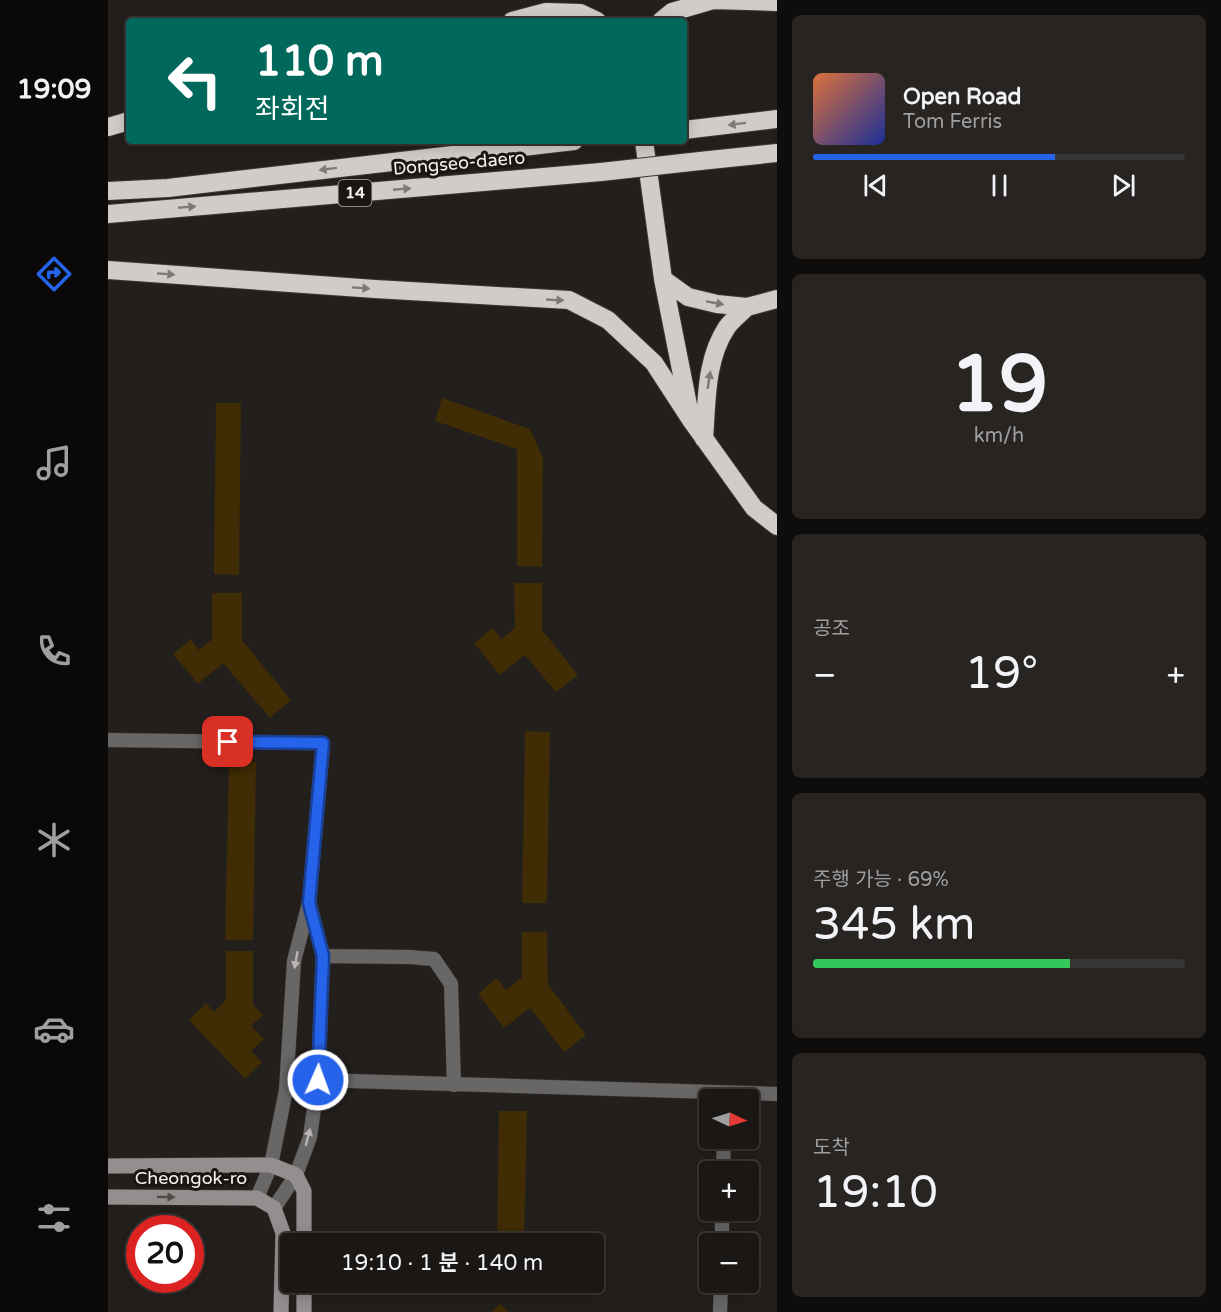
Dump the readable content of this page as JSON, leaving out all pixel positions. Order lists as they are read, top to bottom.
{
  "streets": {
    "highway": ["Dongseo-daero", "14"],
    "street": ["Cheongok-ro"]
  },
  "north": "right",
  "page": {
    "tabs": "19:09",
    "turn": ["110 m", "좌회전"],
    "song": ["Open Road", "Tom Ferris"],
    "tile": [
      ["19", "km/h"],
      "공조",
      ["주행 가능 · 69%", "345 km"],
      ["도착", "19:10"]
    ],
    "heat": ["−", "19°", "+"],
    "map_buttons": ["+", "−"],
    "limit": "20",
    "trip": "19:10 · 1 분 · 140 m"
  }
}
